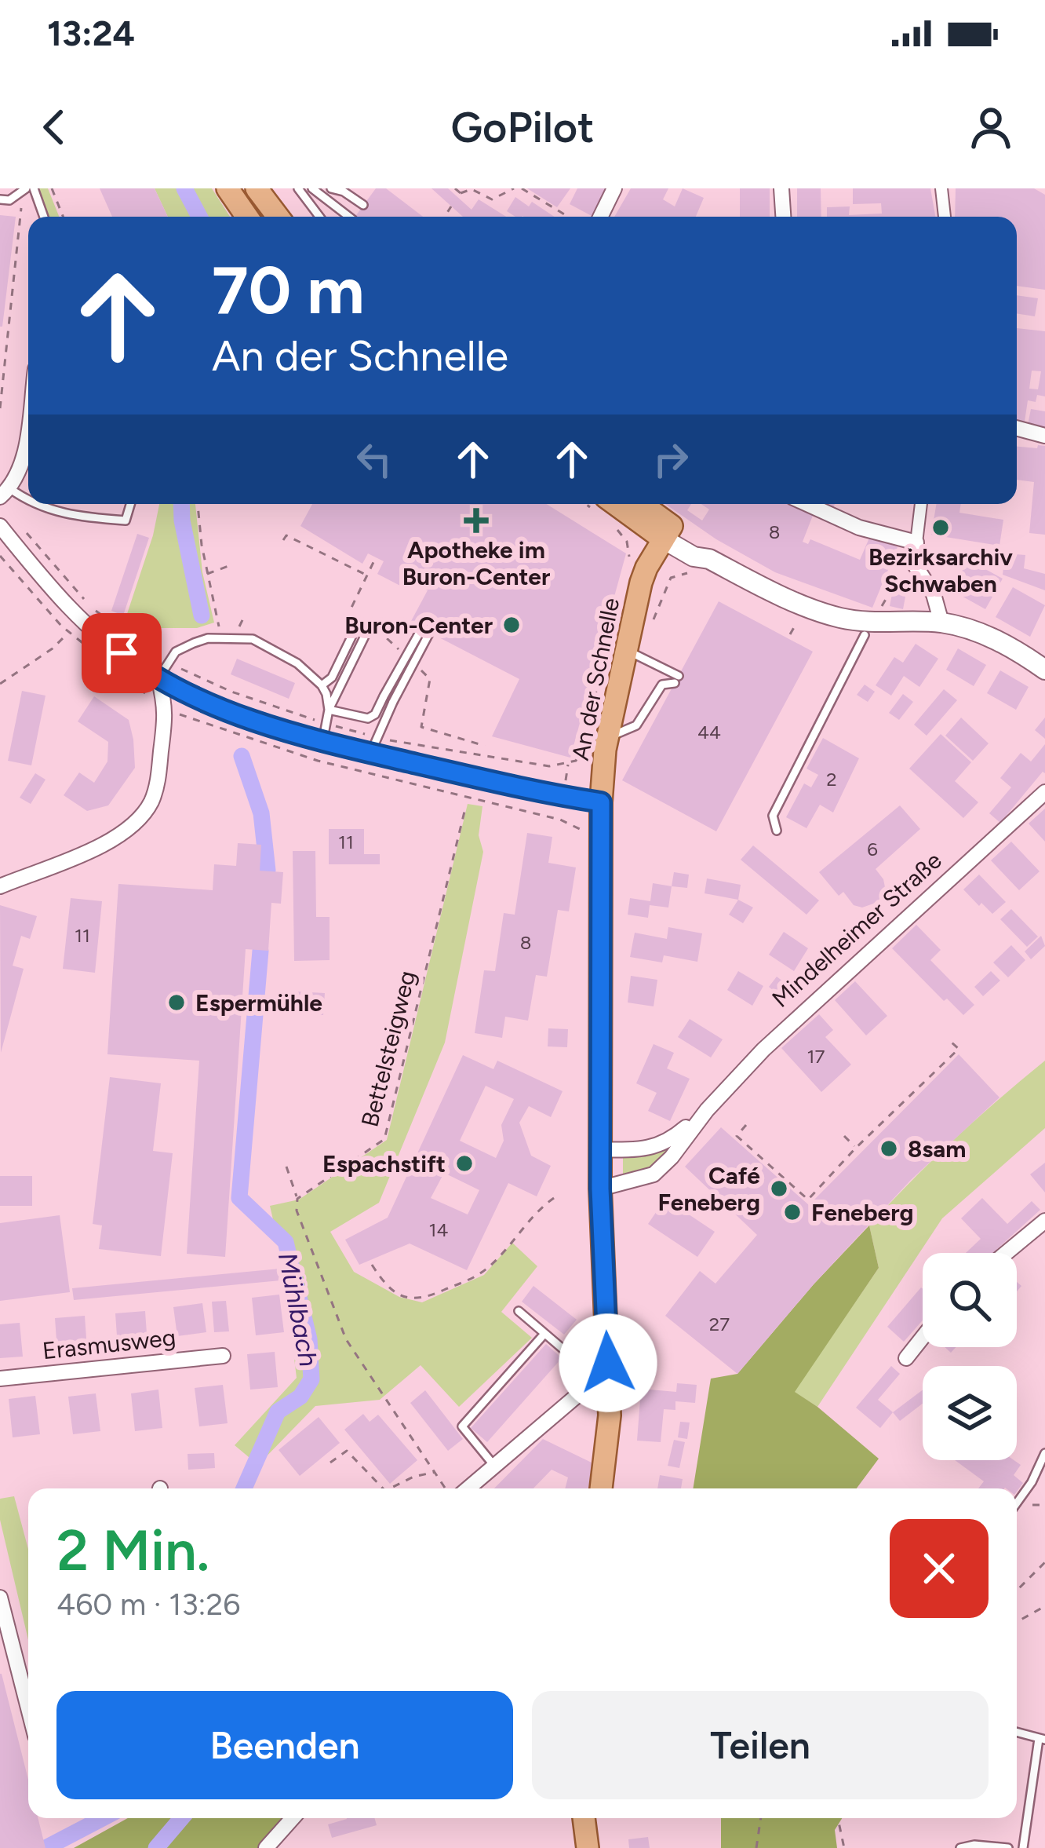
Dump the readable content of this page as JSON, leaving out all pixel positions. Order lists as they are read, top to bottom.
{
  "streets": {
    "main road": ["An der Schnelle"],
    "street": ["Mindelheimer Straße", "Erasmusweg"],
    "path": ["Bettelsteigweg"]
  },
  "crossings": [
    ["An der Schnelle", "Mindelheimer Straße"]
  ],
  "water": ["Mühlbach"],
  "places": {
    "health": ["Apotheke im Buron-Center"],
    "other": [
      "Bezirksarchiv Schwaben",
      "Buron-Center",
      "Espermühle",
      "8sam",
      "Espachstift",
      "Café Feneberg",
      "Feneberg"
    ]
  },
  "house_numbers": [
    "8",
    "44",
    "2",
    "11",
    "6",
    "11",
    "8",
    "17",
    "14",
    "27"
  ],
  "page": {
    "status": "13:24",
    "header": "GoPilot",
    "turn": ["70 m", "An der Schnelle"],
    "heading": ["2 Min.", "460 m · 13:26"],
    "buttons": ["Beenden", "Teilen"]
  }
}
